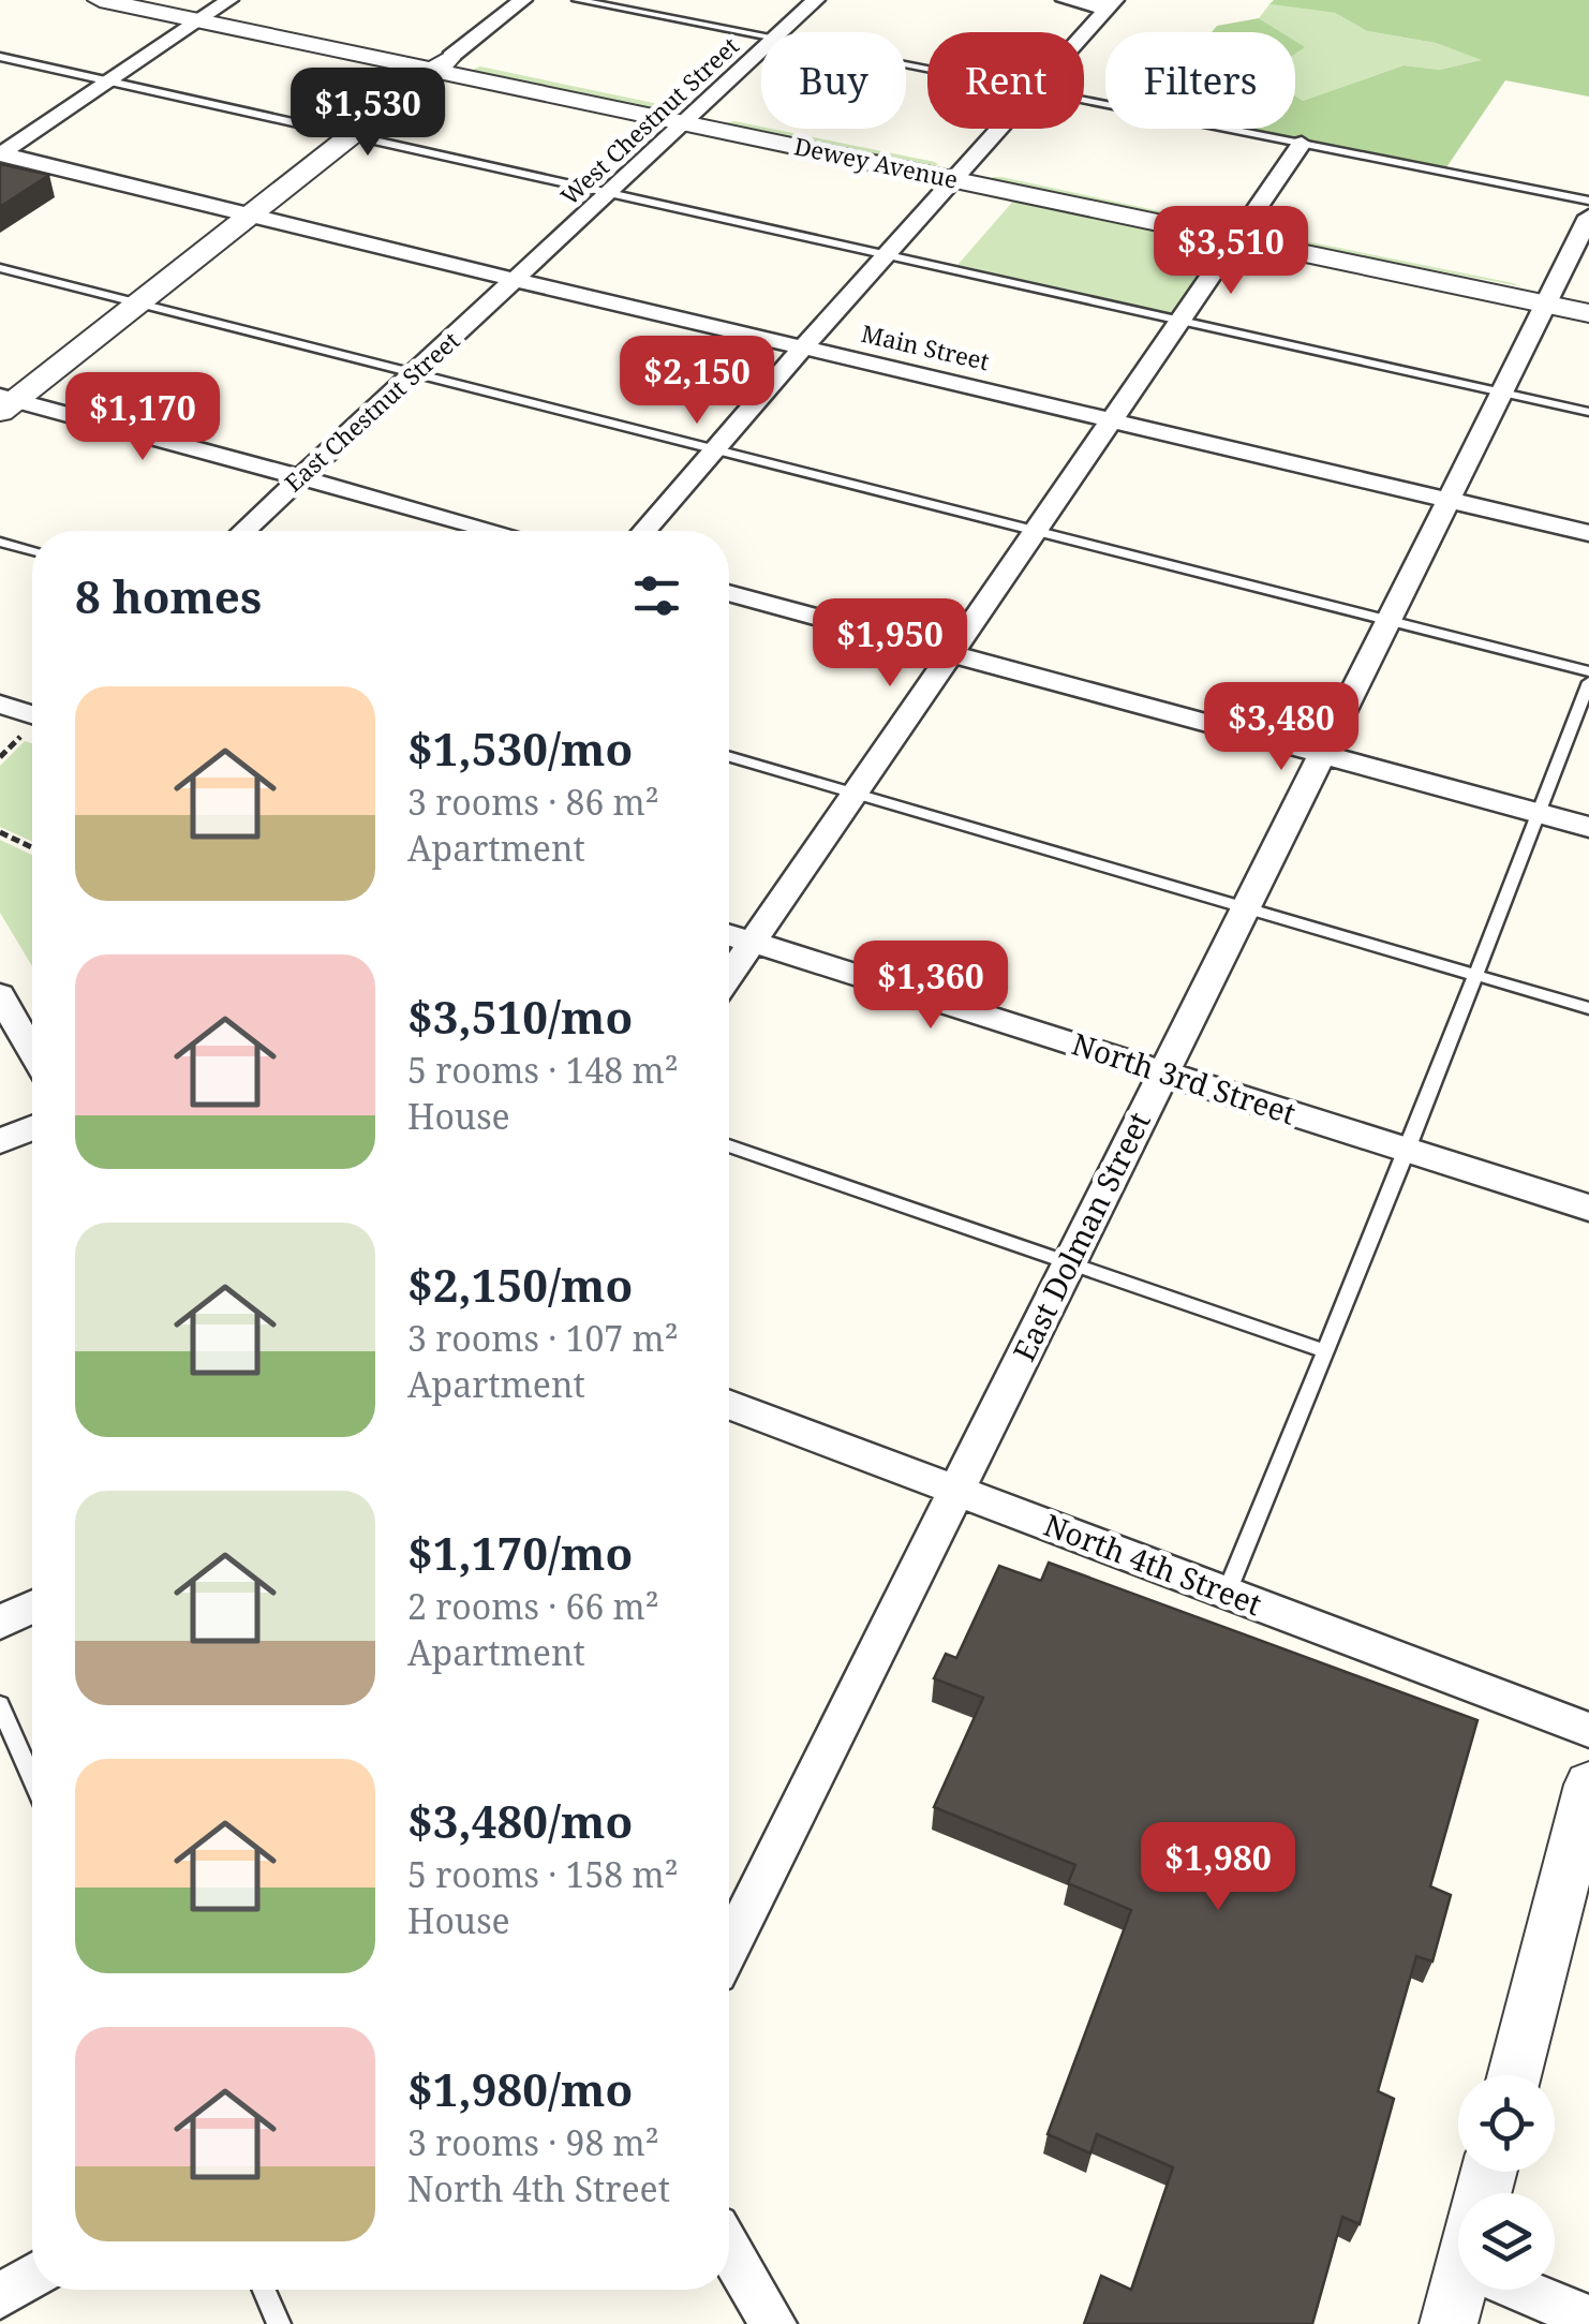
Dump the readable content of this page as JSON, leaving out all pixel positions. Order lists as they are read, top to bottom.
{
  "streets": {
    "street": [
      "West Chestnut Street",
      "Dewey Avenue",
      "Main Street",
      "East Chestnut Street",
      "North 3rd Street",
      "East Dolman Street",
      "North 4th Street"
    ]
  },
  "crossings": [
    ["West Chestnut Street", "Dewey Avenue"],
    ["West Chestnut Street", "Main Street"],
    ["West Chestnut Street", "East Chestnut Street"],
    ["Dewey Avenue", "East Dolman Street"],
    ["Main Street", "East Chestnut Street"],
    ["Main Street", "East Dolman Street"],
    ["North 3rd Street", "East Dolman Street"],
    ["East Dolman Street", "North 4th Street"]
  ],
  "page": {
    "chip": ["Buy", "Rent", "Filters"],
    "price": [
      "$1,530",
      "$3,510",
      "$2,150",
      "$1,170",
      "$1,950",
      "$3,480",
      "$1,360",
      "$1,980"
    ],
    "heading": "8 homes",
    "list": [
      {
        "name": "$1,530/mo",
        "note": "3 rooms · 86 m² · Apartment"
      },
      {
        "name": "$3,510/mo",
        "note": "5 rooms · 148 m² · House"
      },
      {
        "name": "$2,150/mo",
        "note": "3 rooms · 107 m² · Apartment"
      },
      {
        "name": "$1,170/mo",
        "note": "2 rooms · 66 m² · Apartment"
      },
      {
        "name": "$3,480/mo",
        "note": "5 rooms · 158 m² · House"
      },
      {
        "name": "$1,980/mo",
        "note": "3 rooms · 98 m² · North 4th Street"
      }
    ]
  }
}
